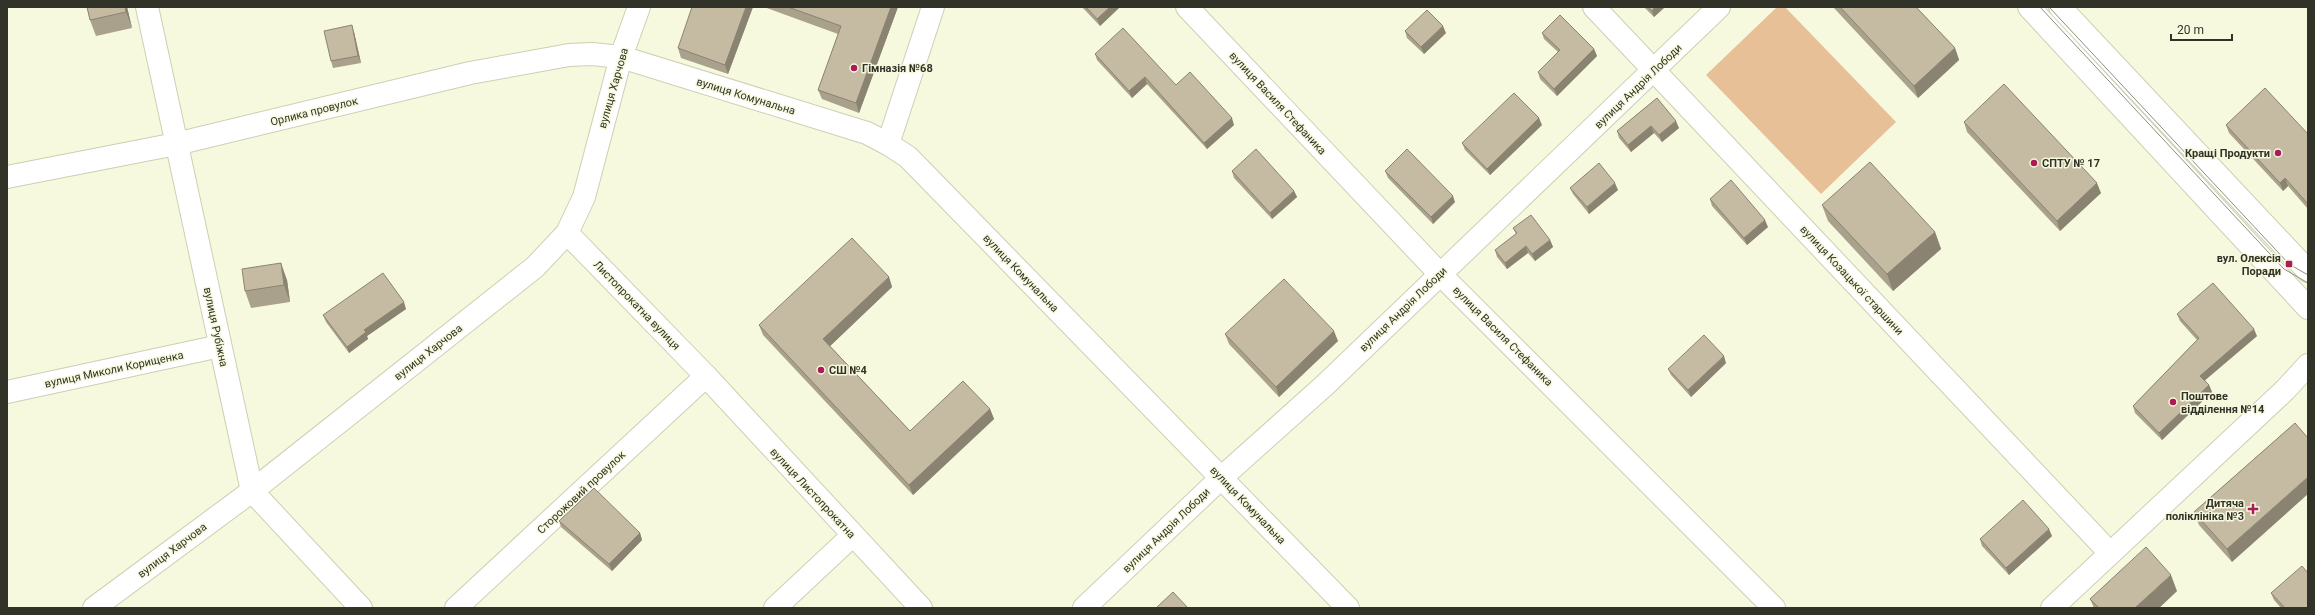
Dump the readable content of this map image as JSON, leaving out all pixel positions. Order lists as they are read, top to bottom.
{
  "streets": {
    "street": [
      "вулиця Андрія Лободи",
      "вулиця Харчова",
      "вулиця Комунальна",
      "вулиця Василя Стефаника",
      "Орлика провулок",
      "вулиця Козацької старшини",
      "Листопрокатна вулиця",
      "вулиця Рубіжна",
      "вулиця Миколи Корищенка",
      "Сторожовий провулок",
      "вулиця Листопрокатна"
    ]
  },
  "crossings": [
    ["вулиця Андрія Лободи", "вулиця Комунальна"],
    ["вулиця Андрія Лободи", "вулиця Василя Стефаника"],
    ["вулиця Андрія Лободи", "вулиця Козацької старшини"],
    ["вулиця Харчова", "вулиця Комунальна"],
    ["вулиця Харчова", "Орлика провулок"],
    ["вулиця Харчова", "Листопрокатна вулиця"],
    ["вулиця Харчова", "вулиця Рубіжна"],
    ["вулиця Комунальна", "Орлика провулок"],
    ["Орлика провулок", "вулиця Рубіжна"],
    ["Листопрокатна вулиця", "Сторожовий провулок"],
    ["Листопрокатна вулиця", "вулиця Листопрокатна"],
    ["вулиця Рубіжна", "вулиця Миколи Корищенка"],
    ["Сторожовий провулок", "вулиця Листопрокатна"]
  ],
  "places": {
    "other": [
      "Гімназія №68",
      "Кращі Продукти",
      "СПТУ № 17",
      "СШ №4",
      "Поштове відділення №14"
    ],
    "transit": ["вул. Олексія Поради"],
    "health": ["Дитяча поліклініка №3"]
  },
  "scale_bar": "20 m"
}
